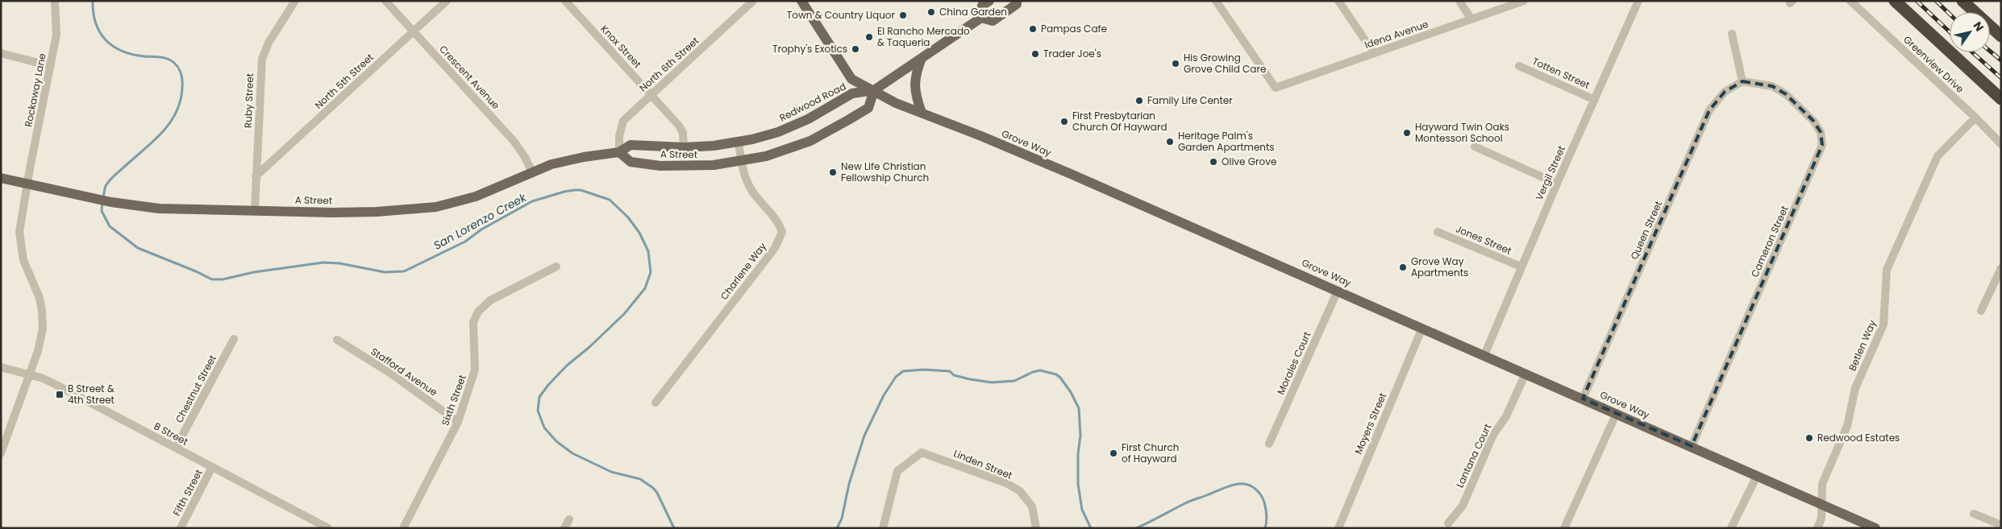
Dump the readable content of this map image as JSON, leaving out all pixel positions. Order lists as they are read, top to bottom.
{
  "streets": {
    "main road": ["Redwood Road", "Grove Way", "A Street"],
    "street": [
      "Idena Avenue",
      "Knox Street",
      "North 6th Street",
      "Greenview Drive",
      "Totten Street",
      "Crescent Avenue",
      "North 5th Street",
      "Rockaway Lane",
      "Ruby Street",
      "Vergil Street",
      "Queen Street",
      "Jones Street",
      "Cameron Street",
      "Charlene Way",
      "Betlen Way",
      "Morales Court",
      "Stafford Avenue",
      "Chestnut Street",
      "Sixth Street",
      "Moyers Street",
      "B Street",
      "Lantana Court",
      "Linden Street",
      "Fifth Street"
    ]
  },
  "crossings": [
    ["Knox Street", "North 6th Street"],
    ["Knox Street", "A Street"],
    ["North 6th Street", "A Street"],
    ["Greenview Drive", "Betlen Way"],
    ["Totten Street", "Vergil Street"],
    ["Crescent Avenue", "North 5th Street"],
    ["Crescent Avenue", "A Street"],
    ["North 5th Street", "Ruby Street"],
    ["Rockaway Lane", "A Street"],
    ["Rockaway Lane", "B Street"],
    ["Ruby Street", "A Street"],
    ["Redwood Road", "Grove Way"],
    ["Redwood Road", "A Street"],
    ["Redwood Road", "Charlene Way"],
    ["Grove Way", "Vergil Street"],
    ["Grove Way", "Queen Street"],
    ["Grove Way", "Cameron Street"],
    ["Grove Way", "Betlen Way"],
    ["Grove Way", "Morales Court"],
    ["Grove Way", "Moyers Street"],
    ["Grove Way", "Lantana Court"],
    ["A Street", "Charlene Way"],
    ["Vergil Street", "Jones Street"],
    ["Queen Street", "Cameron Street"],
    ["Stafford Avenue", "Sixth Street"],
    ["Chestnut Street", "B Street"],
    ["B Street", "Fifth Street"]
  ],
  "water": ["San Lorenzo Creek"],
  "places": {
    "other": [
      "China Garden",
      "Town & Country Liquor",
      "Pampas Cafe",
      "El Rancho Mercado & Taqueria",
      "Trophy's Exotics",
      "Trader Joe's",
      "His Growing Grove Child Care",
      "Family Life Center",
      "First Presbytarian Church Of Hayward",
      "Hayward Twin Oaks Montessori School",
      "Heritage Palm's Garden Apartments",
      "Olive Grove",
      "New Life Christian Fellowship Church",
      "Grove Way Apartments",
      "Redwood Estates",
      "First Church of Hayward"
    ],
    "transit": ["B Street & 4th Street"]
  },
  "north": "top right"
}
